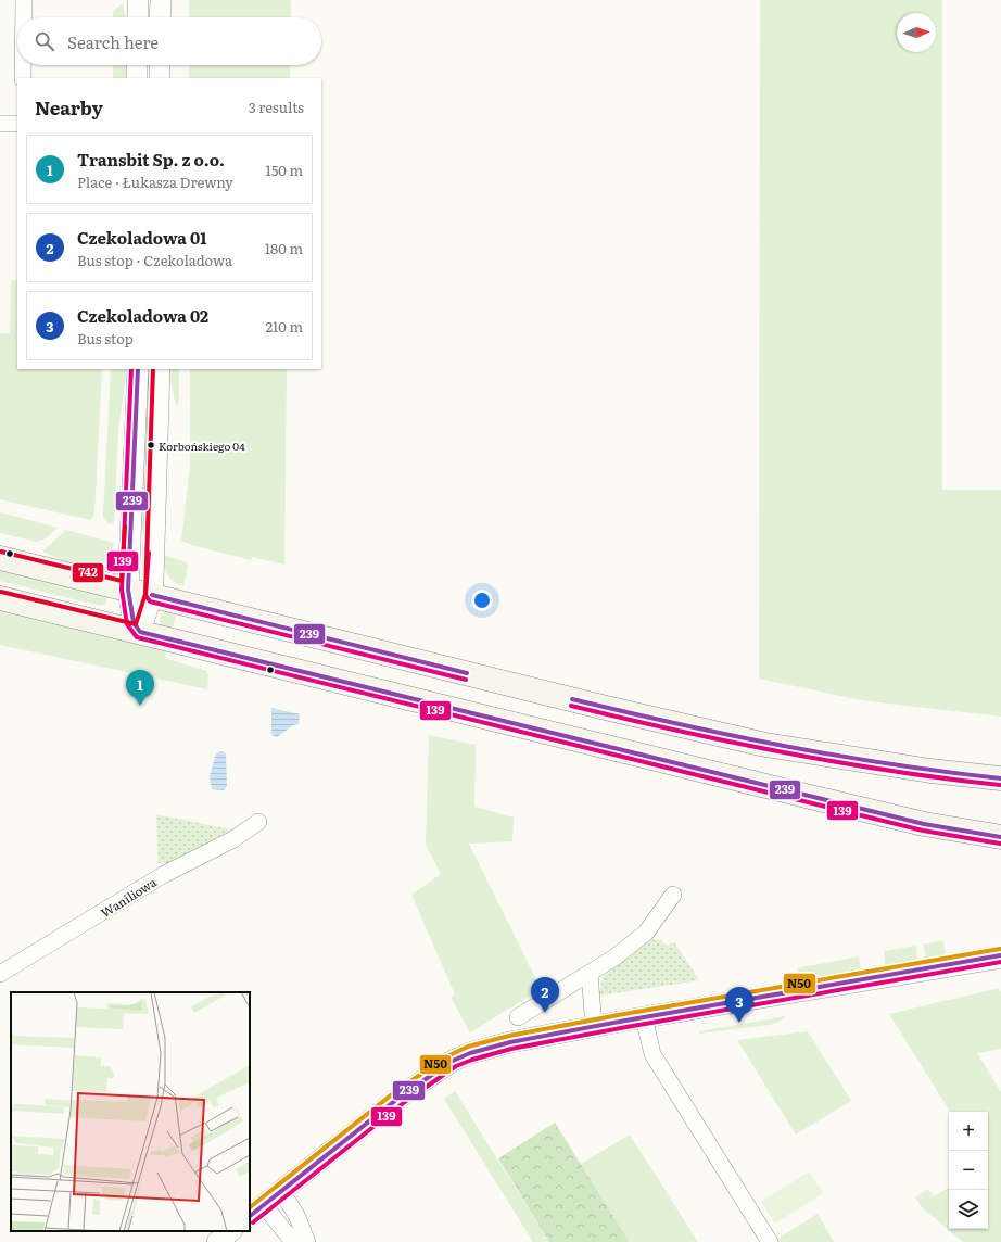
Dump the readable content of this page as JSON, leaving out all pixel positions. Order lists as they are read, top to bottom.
{
  "streets": {
    "street": ["Waniliowa"]
  },
  "places": ["Korbońskiego 04"],
  "lines": [
    "transit line 239",
    "transit line 139",
    "transit line 742",
    "transit line N50"
  ],
  "north": "right",
  "page": {
    "search": "Search here",
    "heading": ["Nearby", "3 results"],
    "list": [
      {
        "mark": "1",
        "name": "Transbit Sp. z o.o.",
        "note": "Place · Łukasza Drewny",
        "value": "150 m"
      },
      {
        "mark": "2",
        "name": "Czekoladowa 01",
        "note": "Bus stop · Czekoladowa",
        "value": "180 m"
      },
      {
        "mark": "3",
        "name": "Czekoladowa 02",
        "note": "Bus stop",
        "value": "210 m"
      }
    ],
    "pins": ["1", "2", "3"],
    "map_buttons": ["+", "−"]
  }
}
